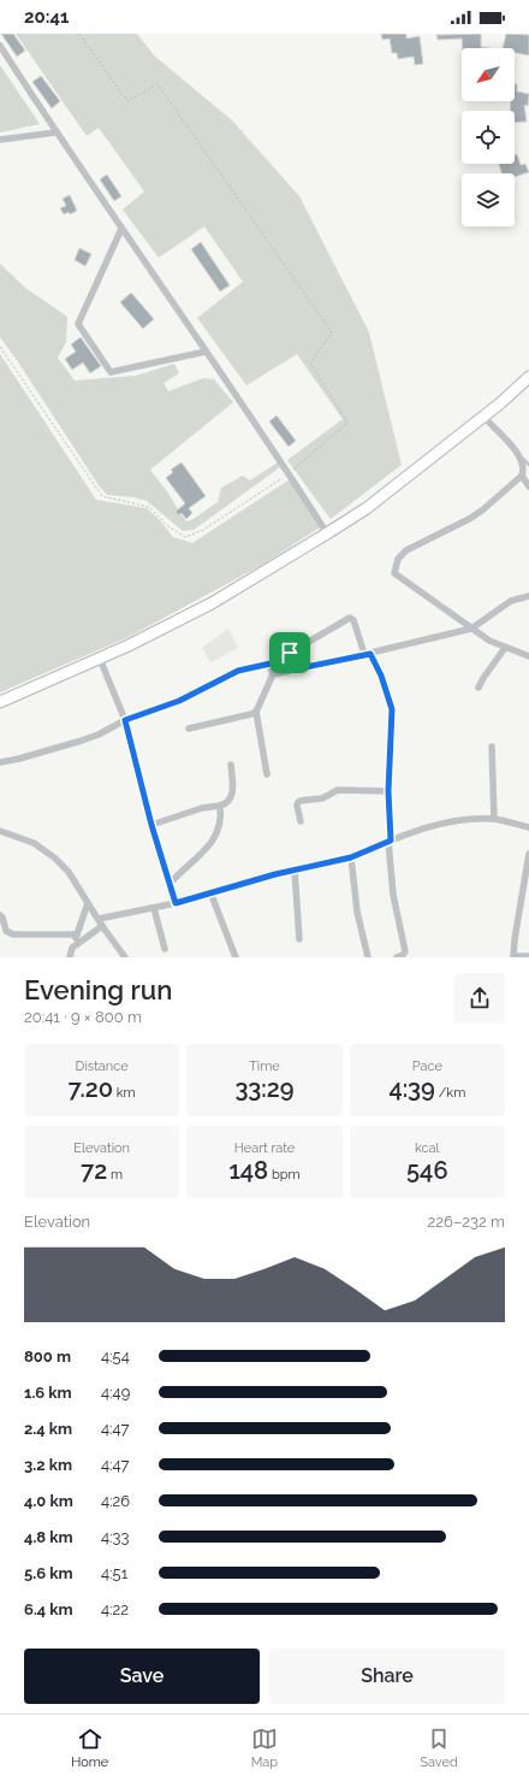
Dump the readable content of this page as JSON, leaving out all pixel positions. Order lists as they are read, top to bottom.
{
  "north": "bottom left",
  "page": {
    "status": "20:41",
    "heading": ["Evening run", "20:41 · 9 × 800 m"],
    "stats": [
      ["Distance", "7.20 km"],
      ["Time", "33:29"],
      ["Pace", "4:39 /km"],
      ["Elevation", "72 m"],
      ["Heart rate", "148 bpm"],
      ["kcal", "546"]
    ],
    "chart": ["Elevation", "226–232 m"],
    "list": [
      {
        "name": "800 m",
        "note": "4:54"
      },
      {
        "name": "1.6 km",
        "note": "4:49"
      },
      {
        "name": "2.4 km",
        "note": "4:47"
      },
      {
        "name": "3.2 km",
        "note": "4:47"
      },
      {
        "name": "4.0 km",
        "note": "4:26"
      },
      {
        "name": "4.8 km",
        "note": "4:33"
      },
      {
        "name": "5.6 km",
        "note": "4:51"
      },
      {
        "name": "6.4 km",
        "note": "4:22"
      }
    ],
    "buttons": ["Save", "Share"],
    "tabs": ["Home", "Map", "Saved"]
  }
}
